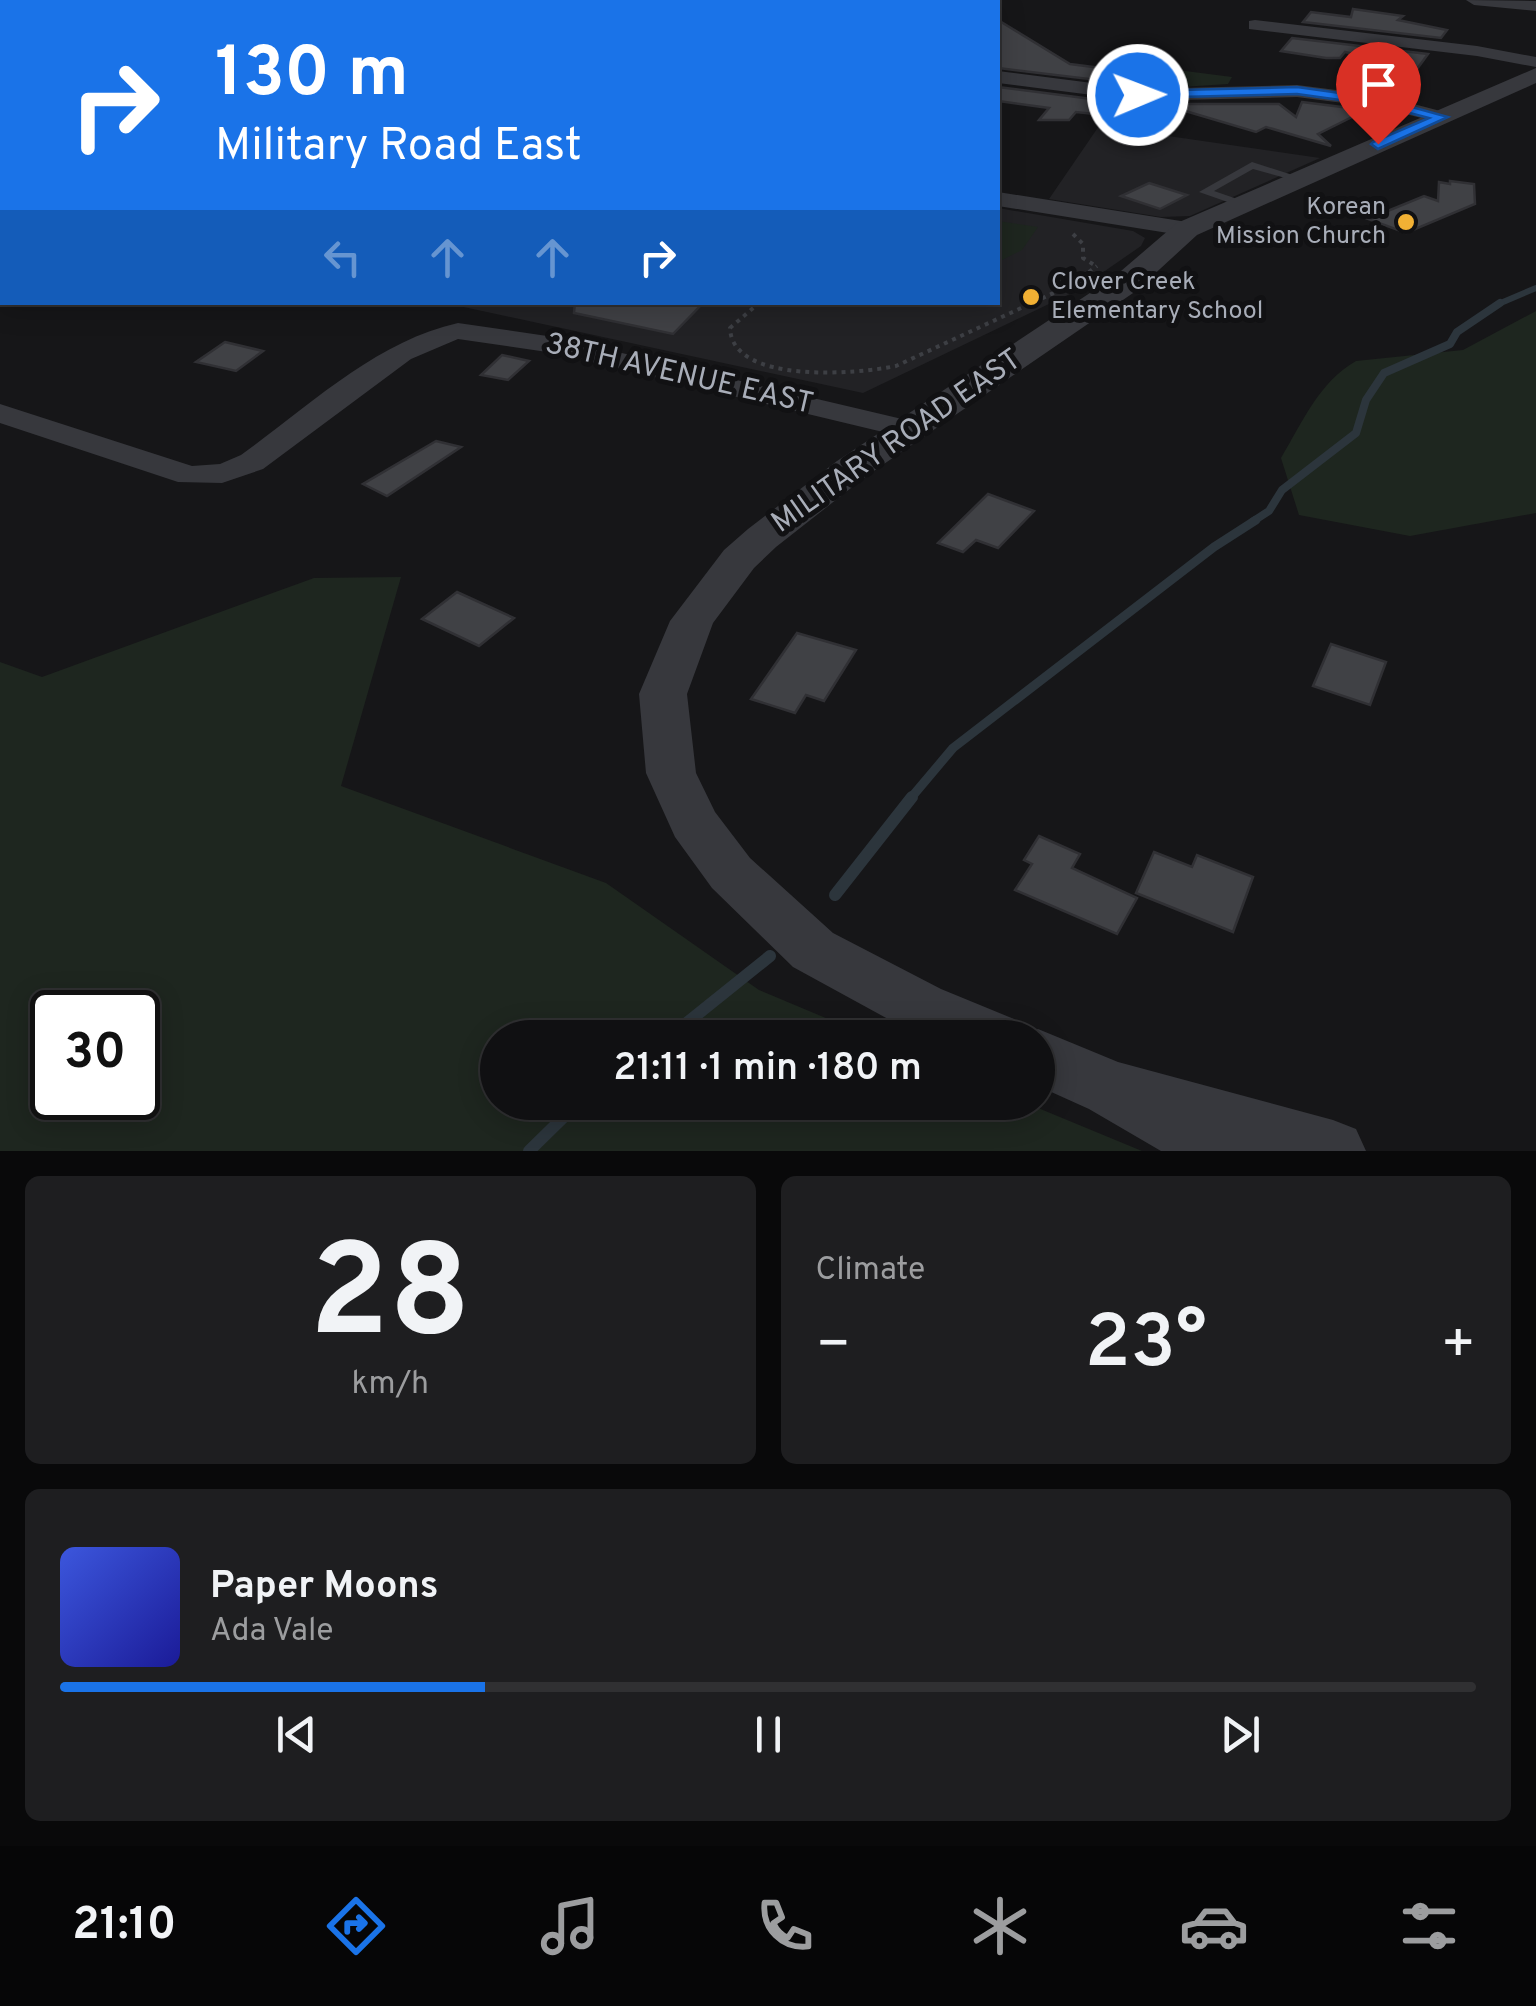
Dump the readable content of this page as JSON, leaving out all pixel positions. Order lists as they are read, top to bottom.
{
  "streets": {
    "street": ["38TH AVENUE EAST", "MILITARY ROAD EAST"]
  },
  "crossings": [
    ["38TH AVENUE EAST", "MILITARY ROAD EAST"]
  ],
  "places": ["Korean Mission Church", "Clover Creek Elementary School"],
  "page": {
    "turn": ["130 m", "Military Road East"],
    "limit": "30",
    "trip": "21:11 · 1 min · 180 m",
    "tile": [
      ["28", "km/h"],
      "Climate"
    ],
    "heat": ["−", "23°", "+"],
    "song": ["Paper Moons", "Ada Vale"],
    "tabs": "21:10"
  }
}
